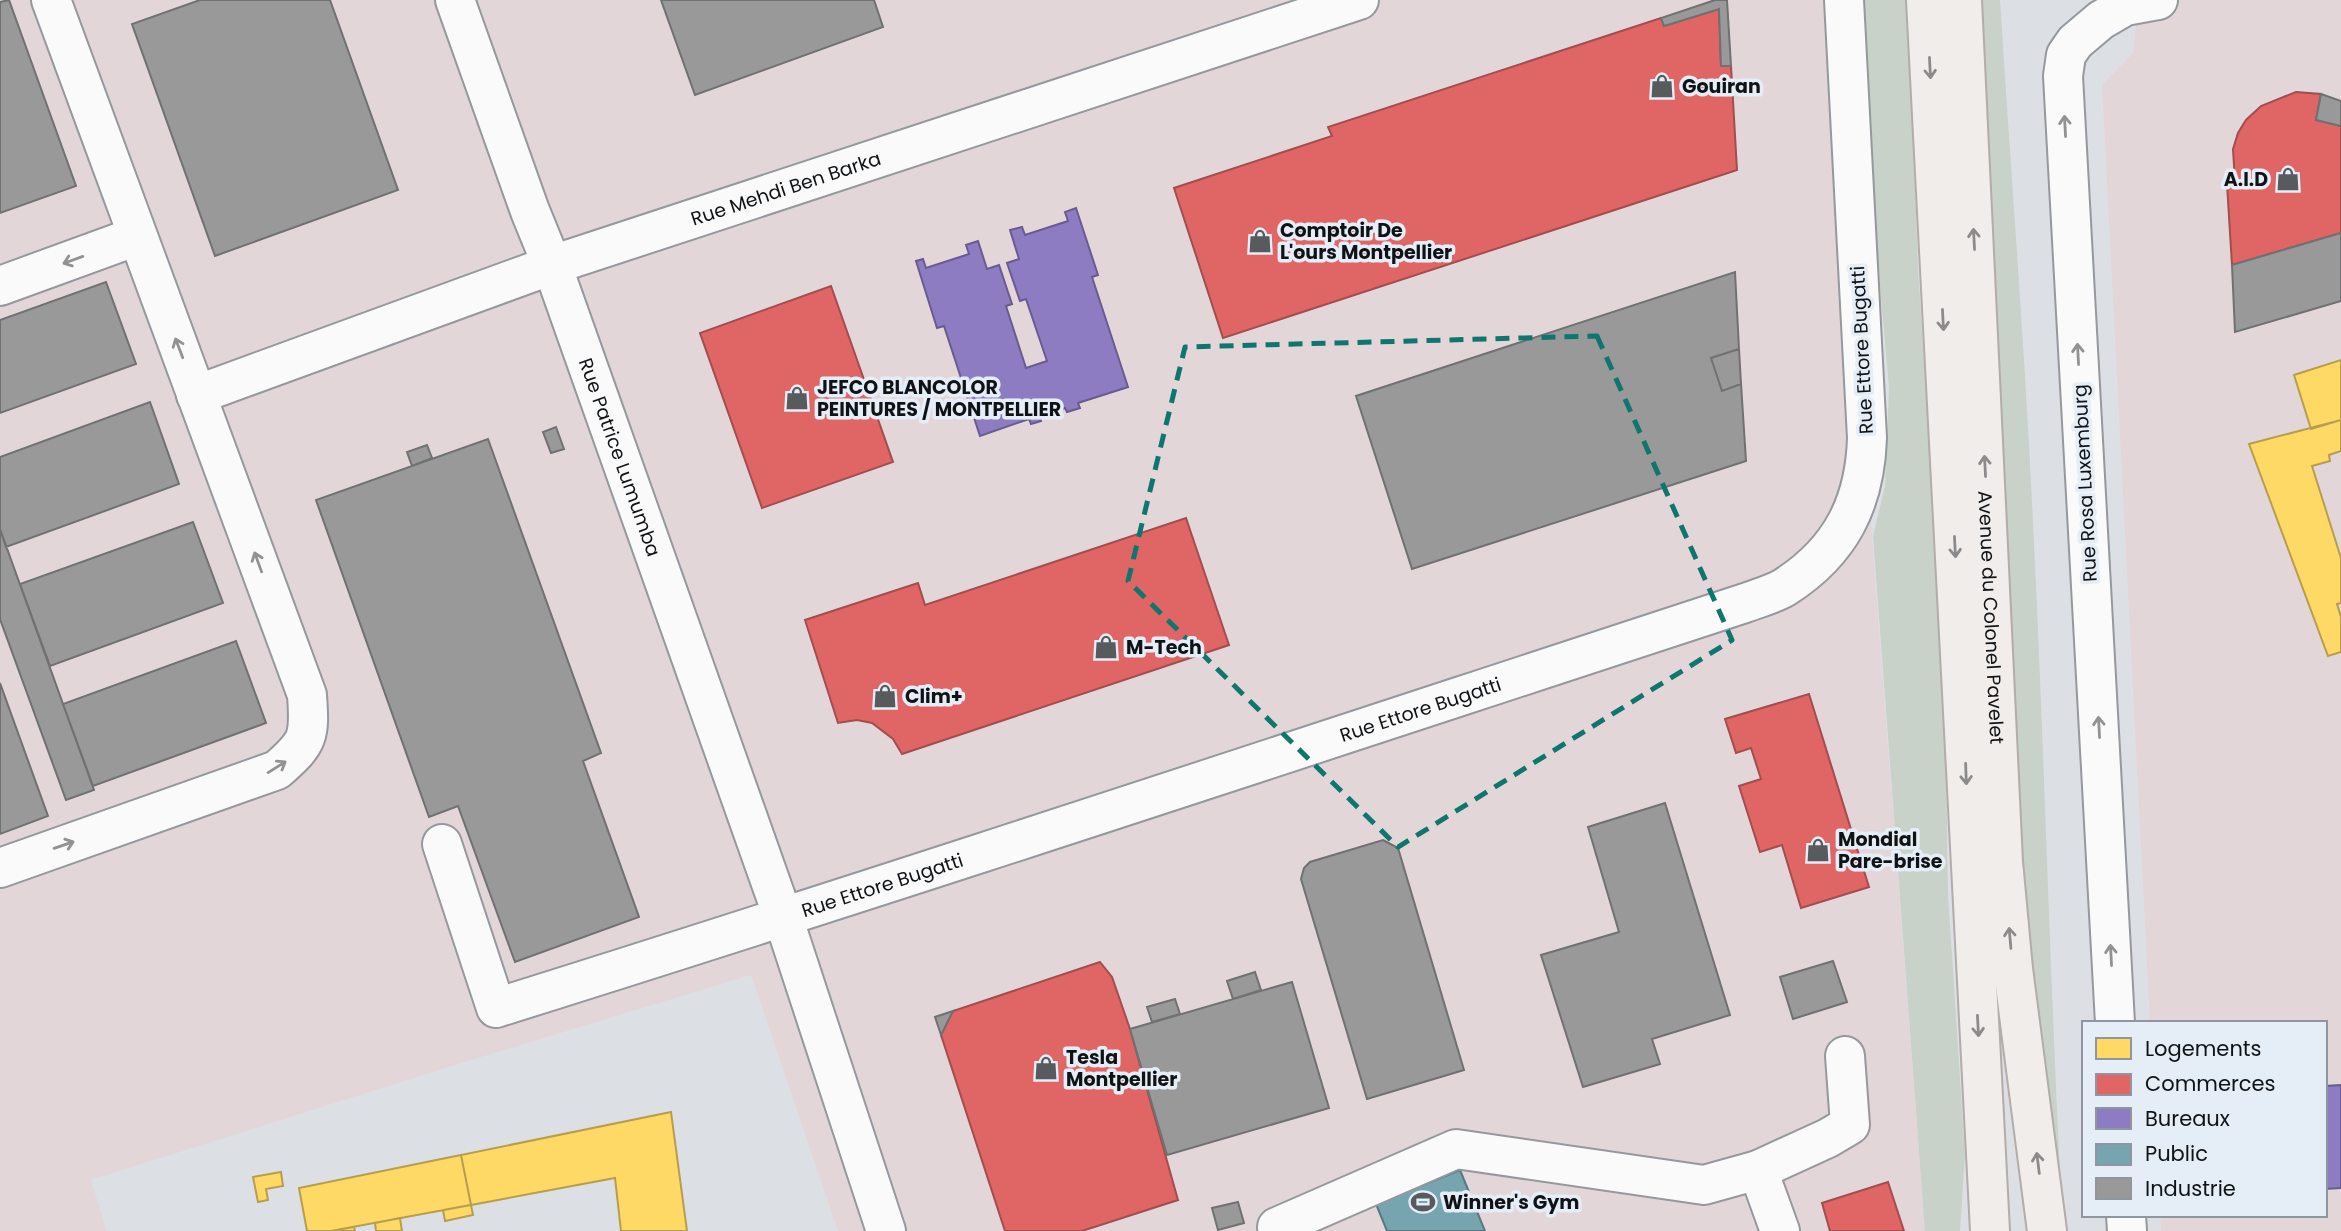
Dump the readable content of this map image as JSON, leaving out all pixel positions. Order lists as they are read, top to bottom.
{
  "streets": {
    "main road": ["Avenue du Colonel Pavelet"],
    "street": [
      "Rue Mehdi Ben Barka",
      "Rue Ettore Bugatti",
      "Rue Patrice Lumumba",
      "Rue Rosa Luxemburg"
    ]
  },
  "crossings": [
    ["Rue Mehdi Ben Barka", "Rue Patrice Lumumba"],
    ["Rue Ettore Bugatti", "Rue Patrice Lumumba"]
  ],
  "one_way": ["Rue Rosa Luxemburg"],
  "places": {
    "shop": [
      "Gouiran",
      "A.I.D",
      "Comptoir De L'ours Montpellier",
      "JEFCO BLANCOLOR PEINTURES / MONTPELLIER",
      "M-Tech",
      "Clim+",
      "Mondial Pare-brise",
      "Tesla Montpellier"
    ],
    "sports": ["Winner's Gym"]
  },
  "legend": [
    "Logements",
    "Commerces",
    "Bureaux",
    "Public",
    "Industrie"
  ]
}
